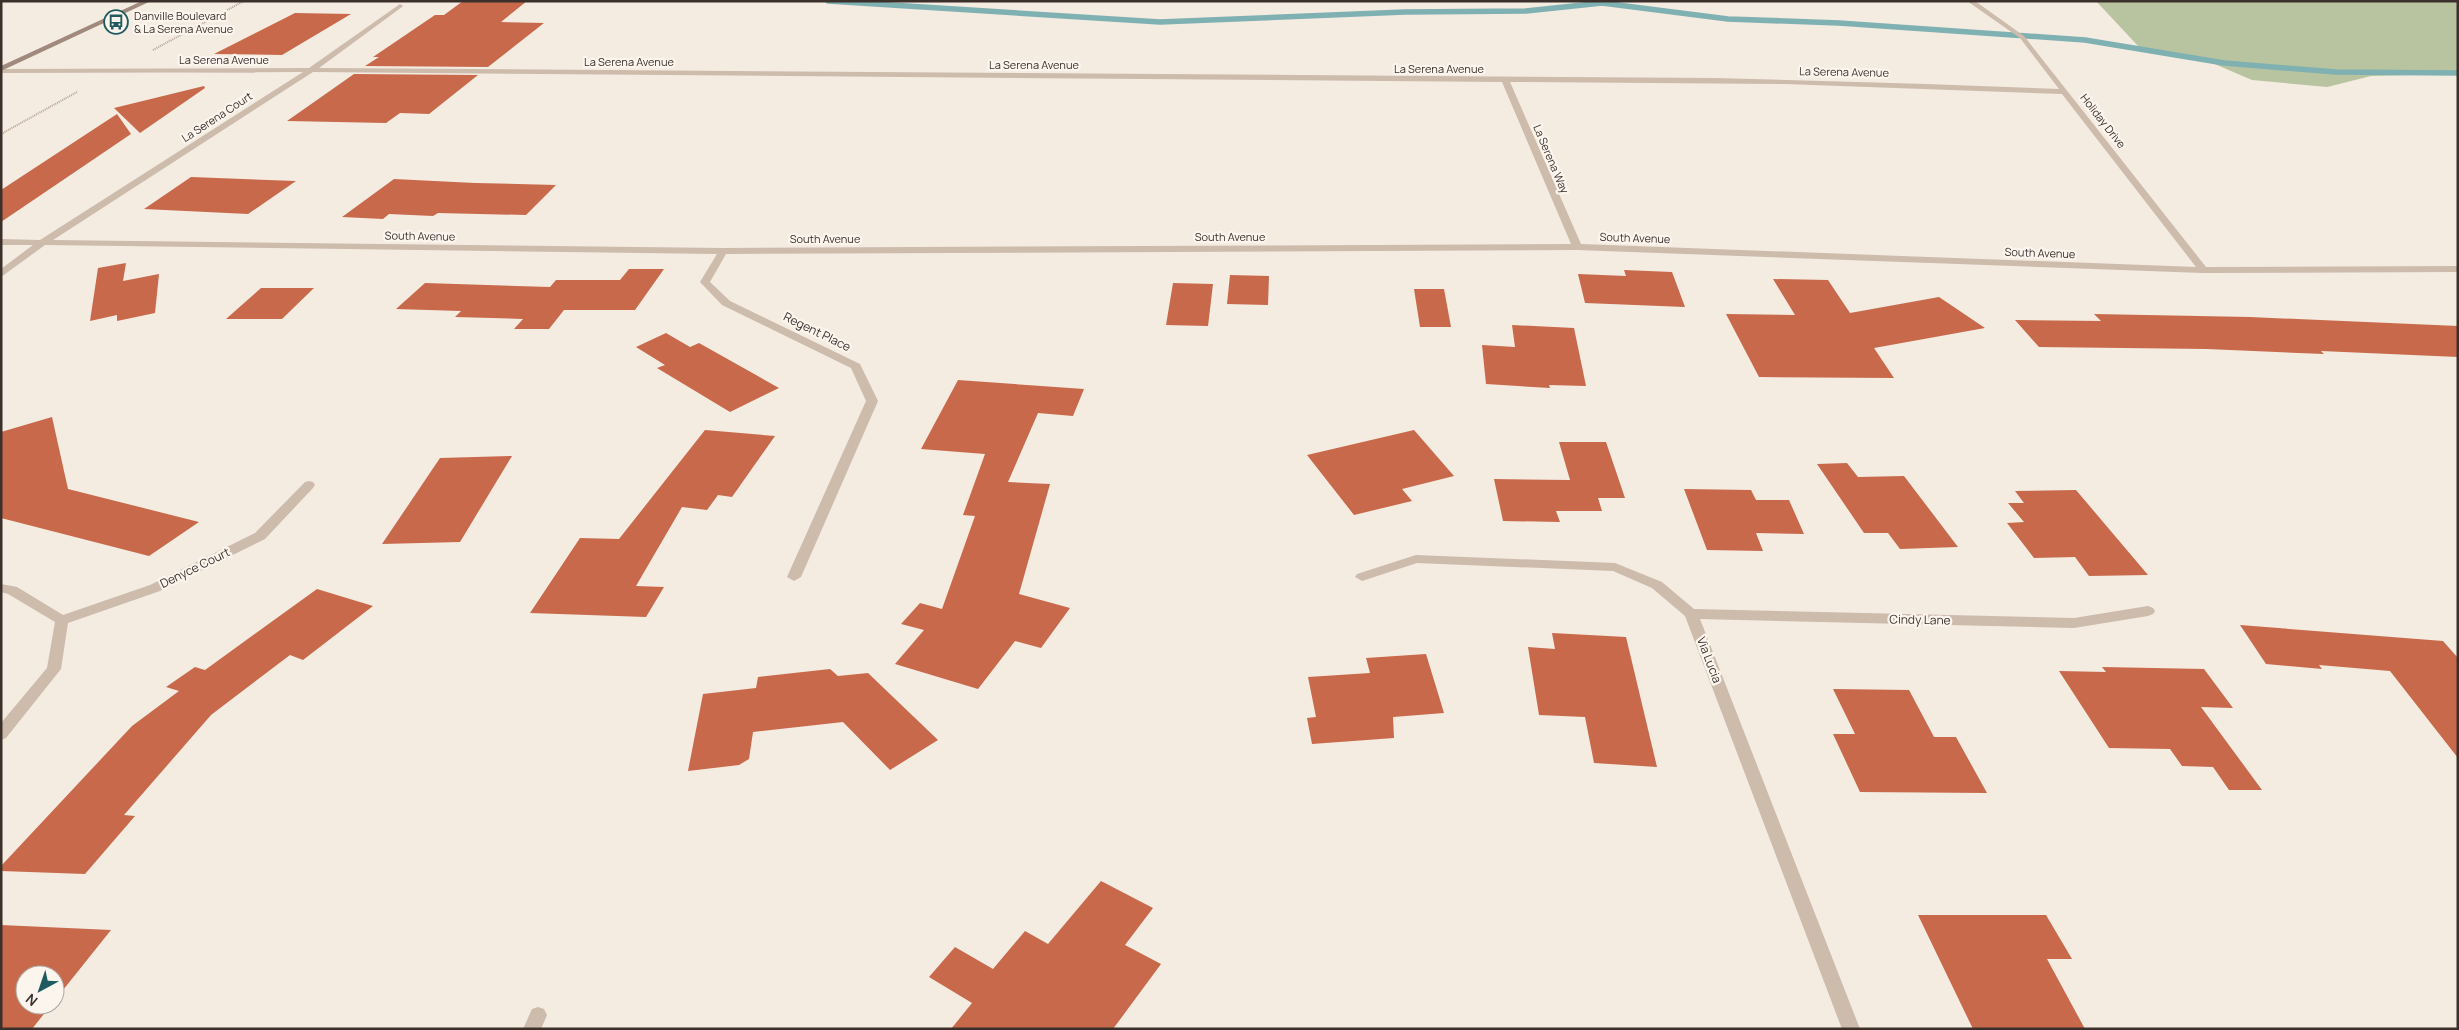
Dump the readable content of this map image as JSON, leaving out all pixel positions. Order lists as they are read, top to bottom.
{
  "streets": {
    "street": [
      "La Serena Avenue",
      "La Serena Court",
      "Holiday Drive",
      "La Serena Way",
      "South Avenue",
      "Regent Place",
      "Denyce Court",
      "Cindy Lane",
      "Via Lucia"
    ]
  },
  "crossings": [
    ["La Serena Avenue", "La Serena Court"],
    ["La Serena Avenue", "Holiday Drive"],
    ["La Serena Avenue", "La Serena Way"],
    ["La Serena Court", "South Avenue"],
    ["Holiday Drive", "South Avenue"],
    ["La Serena Way", "South Avenue"],
    ["South Avenue", "Regent Place"],
    ["Cindy Lane", "Via Lucia"]
  ],
  "places": {
    "bus stop": ["Danville Boulevard & La Serena Avenue"]
  },
  "north": "bottom left"
}
